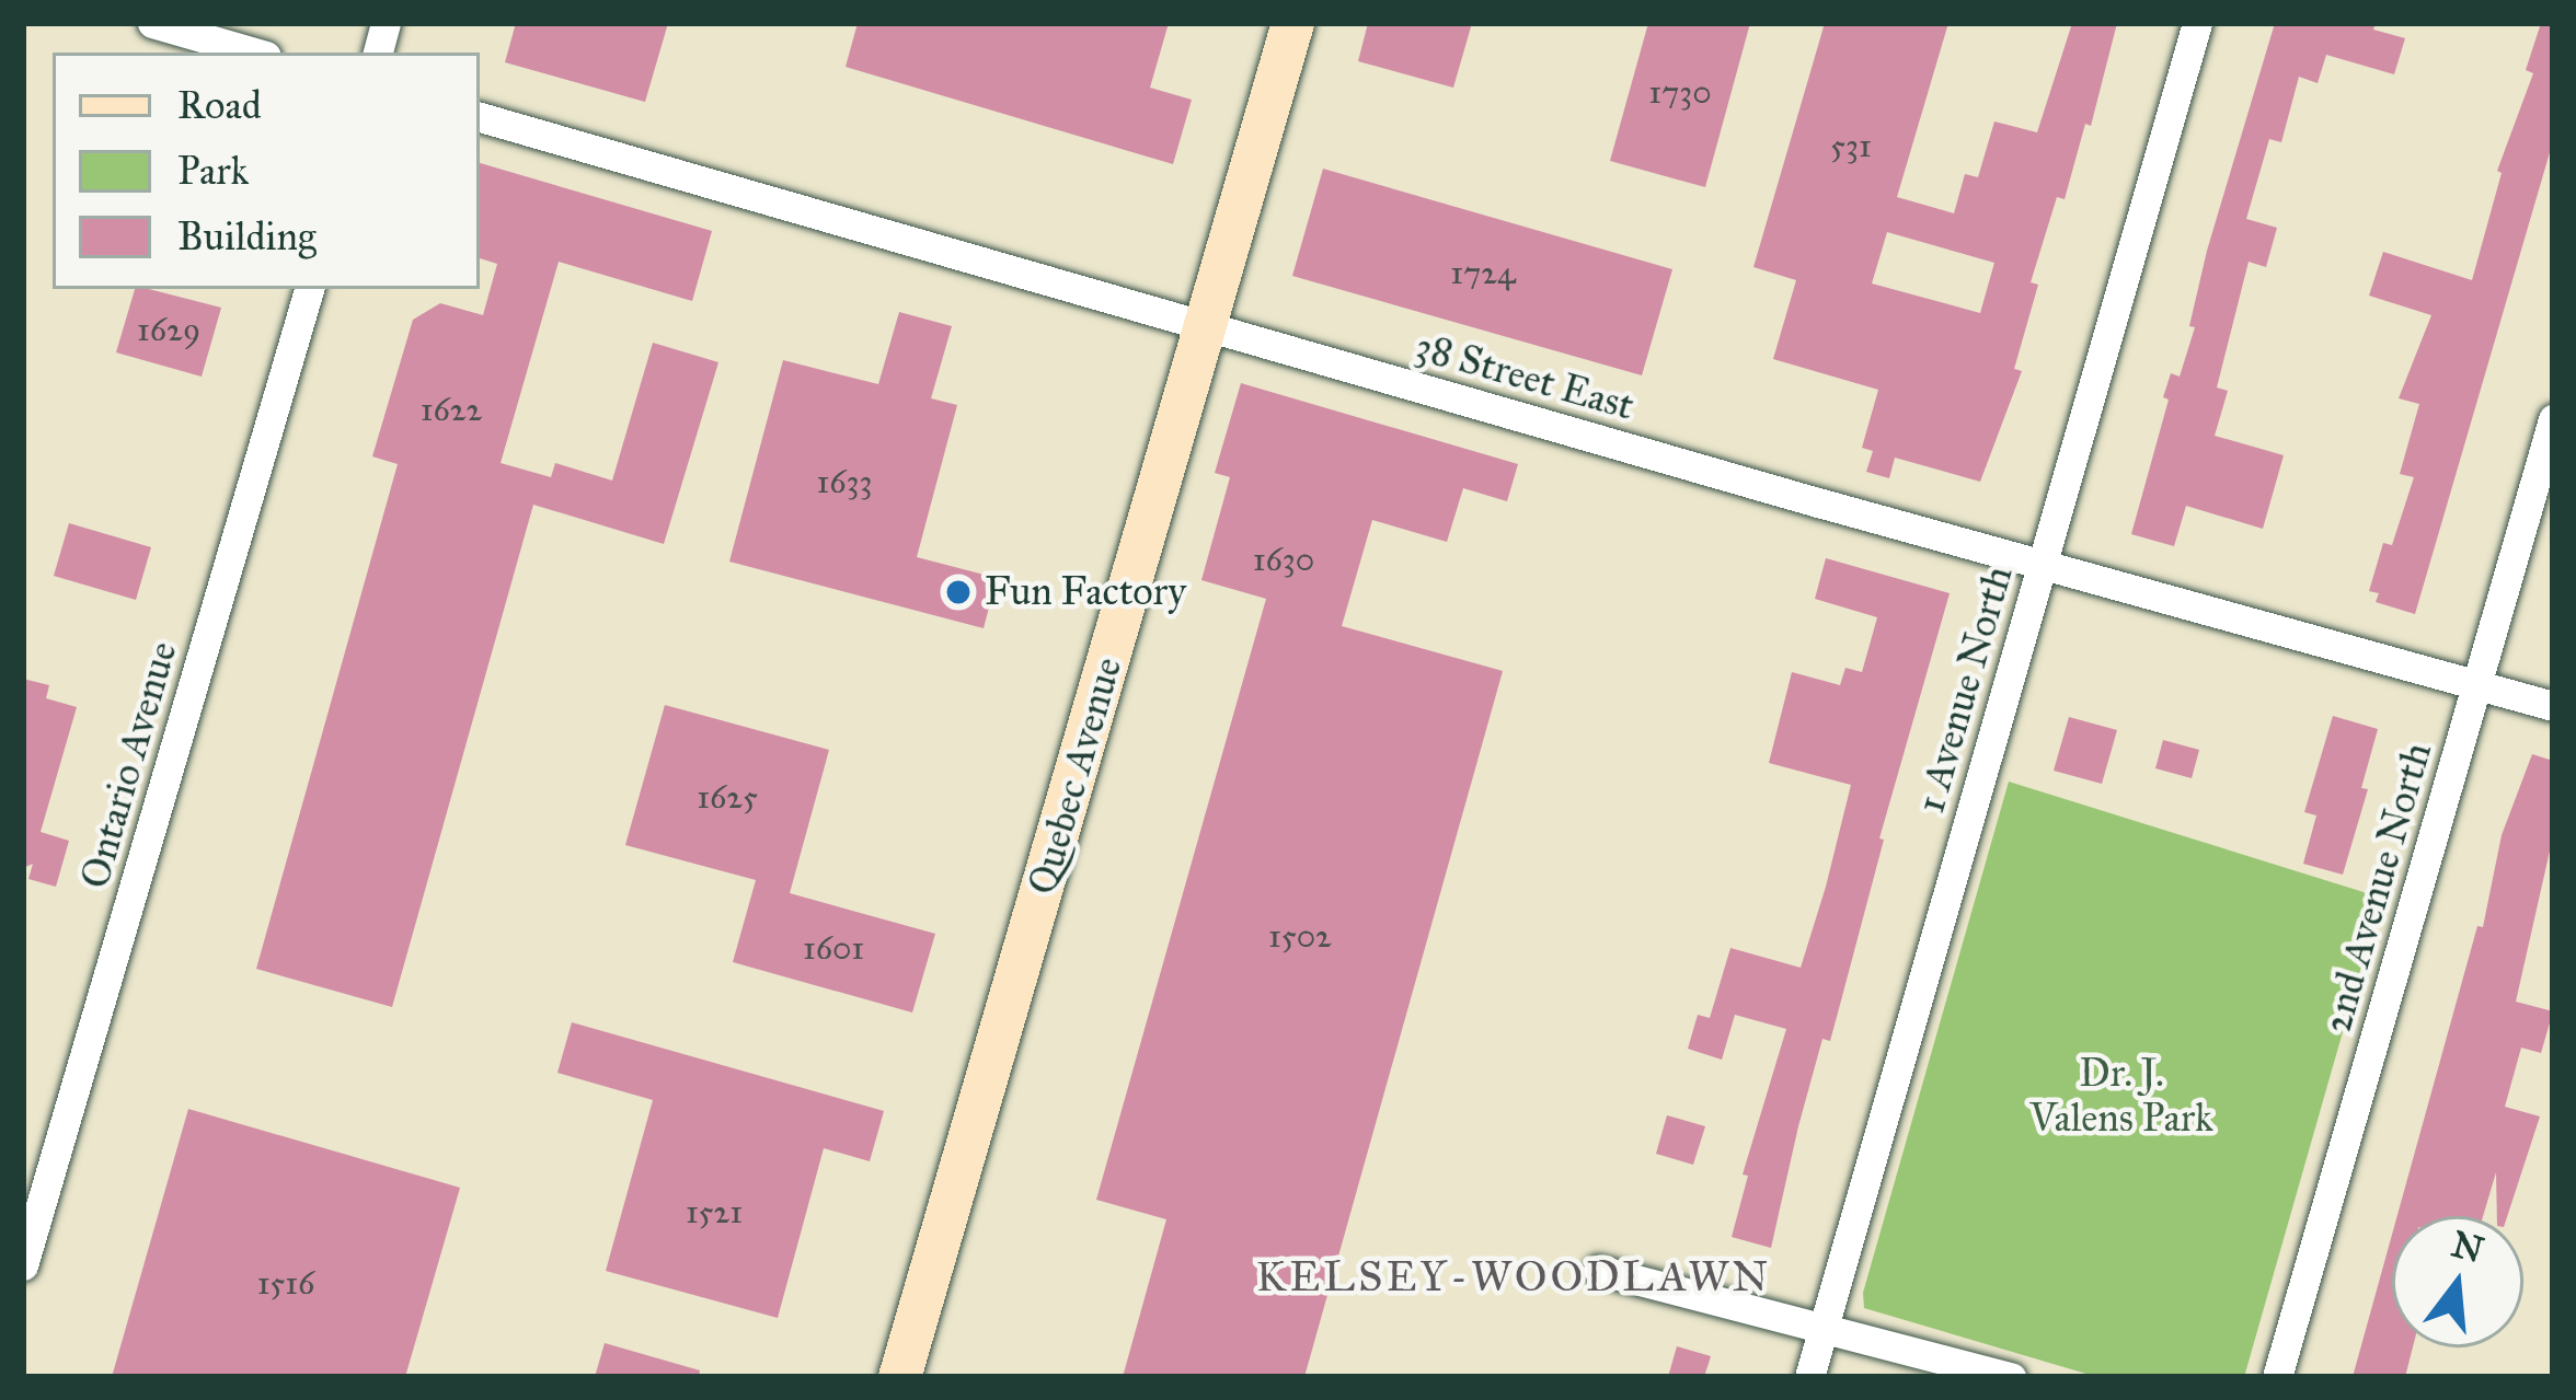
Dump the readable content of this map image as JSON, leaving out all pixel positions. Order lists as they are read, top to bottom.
{
  "streets": {
    "street": [
      "38 Street East",
      "1 Avenue North",
      "Ontario Avenue",
      "Quebec Avenue",
      "2nd Avenue North"
    ]
  },
  "crossings": [
    ["38 Street East", "1 Avenue North"],
    ["38 Street East", "Quebec Avenue"],
    ["38 Street East", "2nd Avenue North"]
  ],
  "districts": ["KELSEY-WOODLAWN"],
  "parks": ["Dr. J. Valens Park"],
  "places": ["Fun Factory"],
  "house_numbers": [
    "1730",
    "531",
    "1724",
    "1629",
    "1622",
    "1633",
    "1630",
    "1625",
    "1502",
    "1601",
    "1521",
    "1516"
  ],
  "legend": ["Road", "Park", "Building"],
  "north": "top"
}
